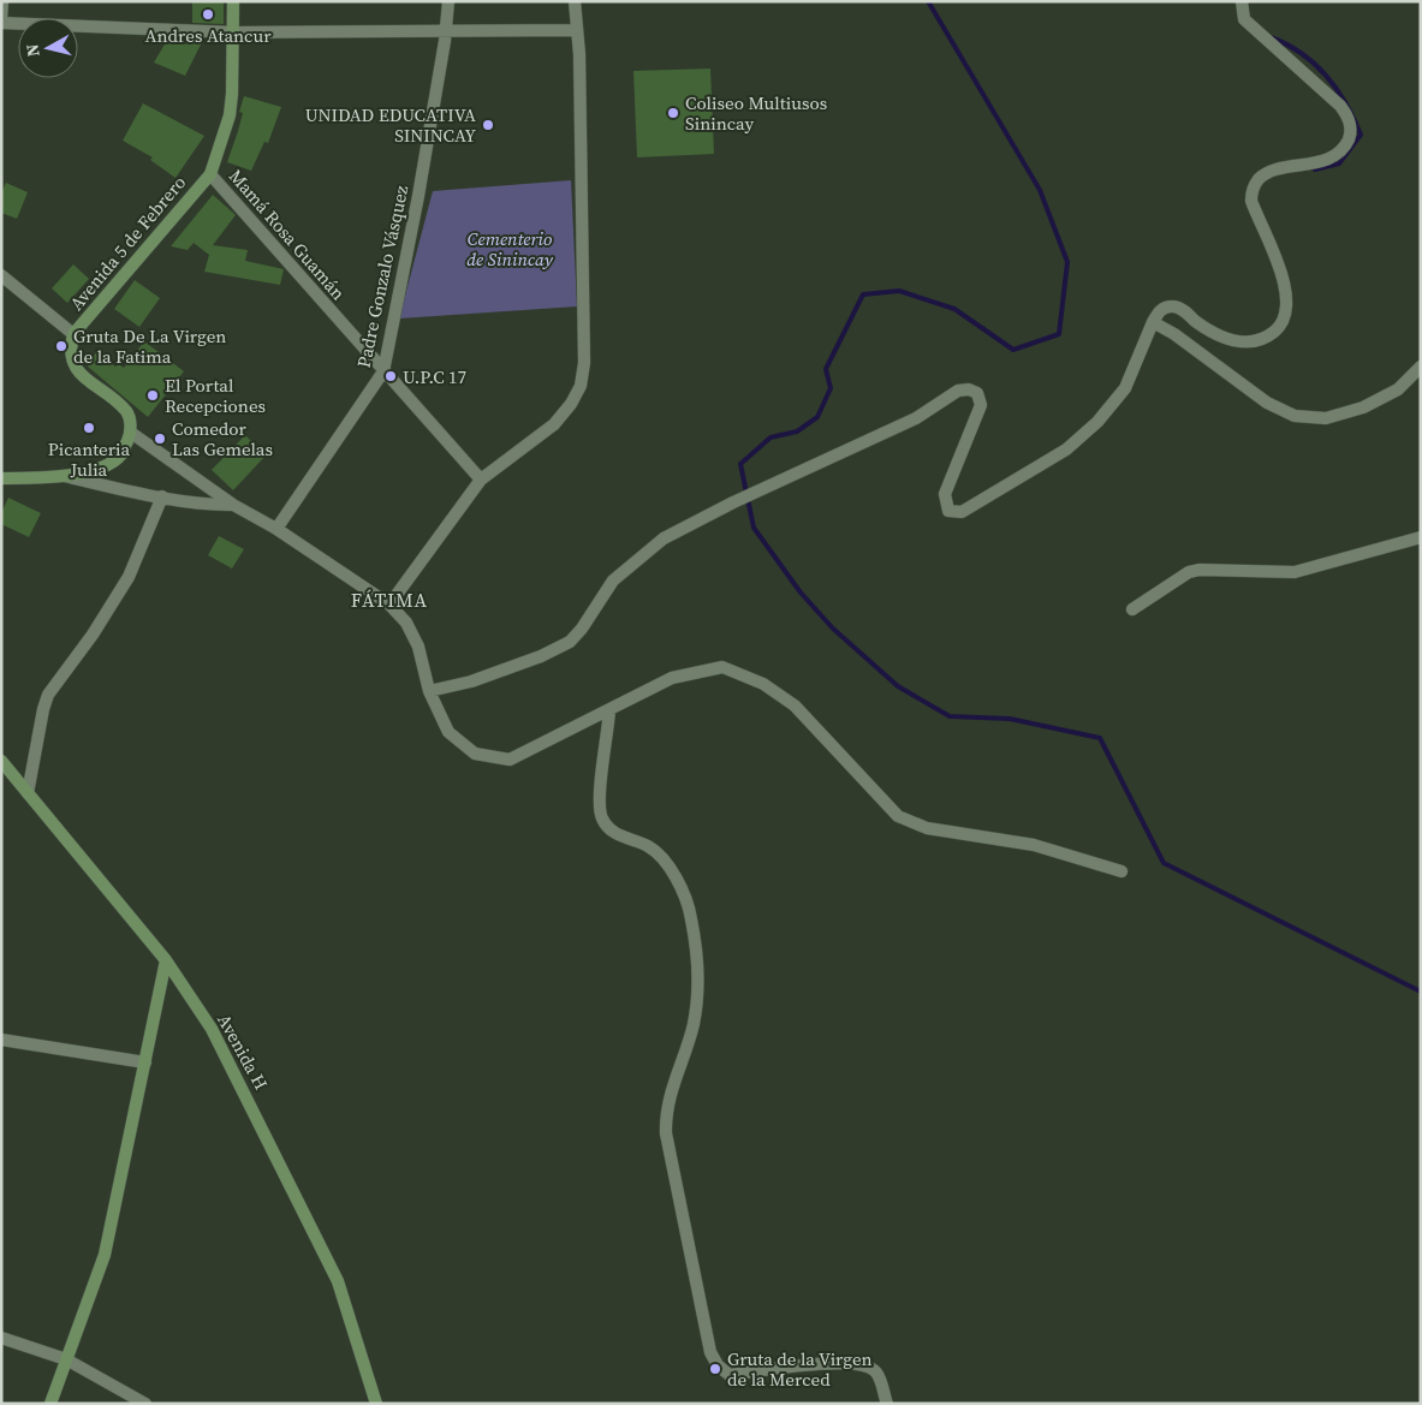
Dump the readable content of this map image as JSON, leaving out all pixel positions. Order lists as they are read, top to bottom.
{
  "streets": {
    "street": [
      "Mamá Rosa Guamán",
      "Avenida 5 de Febrero",
      "Padre Gonzalo Vásquez",
      "Avenida H"
    ]
  },
  "crossings": [
    ["Mamá Rosa Guamán", "Avenida 5 de Febrero"],
    ["Mamá Rosa Guamán", "Padre Gonzalo Vásquez"]
  ],
  "districts": ["FÁTIMA"],
  "parks": ["Cementerio de Sinincay"],
  "places": [
    "Andres Atancur",
    "Coliseo Multiusos Sinincay",
    "UNIDAD EDUCATIVA SININCAY",
    "Gruta De La Virgen de la Fatima",
    "U.P.C 17",
    "El Portal Recepciones",
    "Picanteria Julia",
    "Comedor Las Gemelas",
    "Gruta de la Virgen de la Merced"
  ],
  "north": "left"
}
